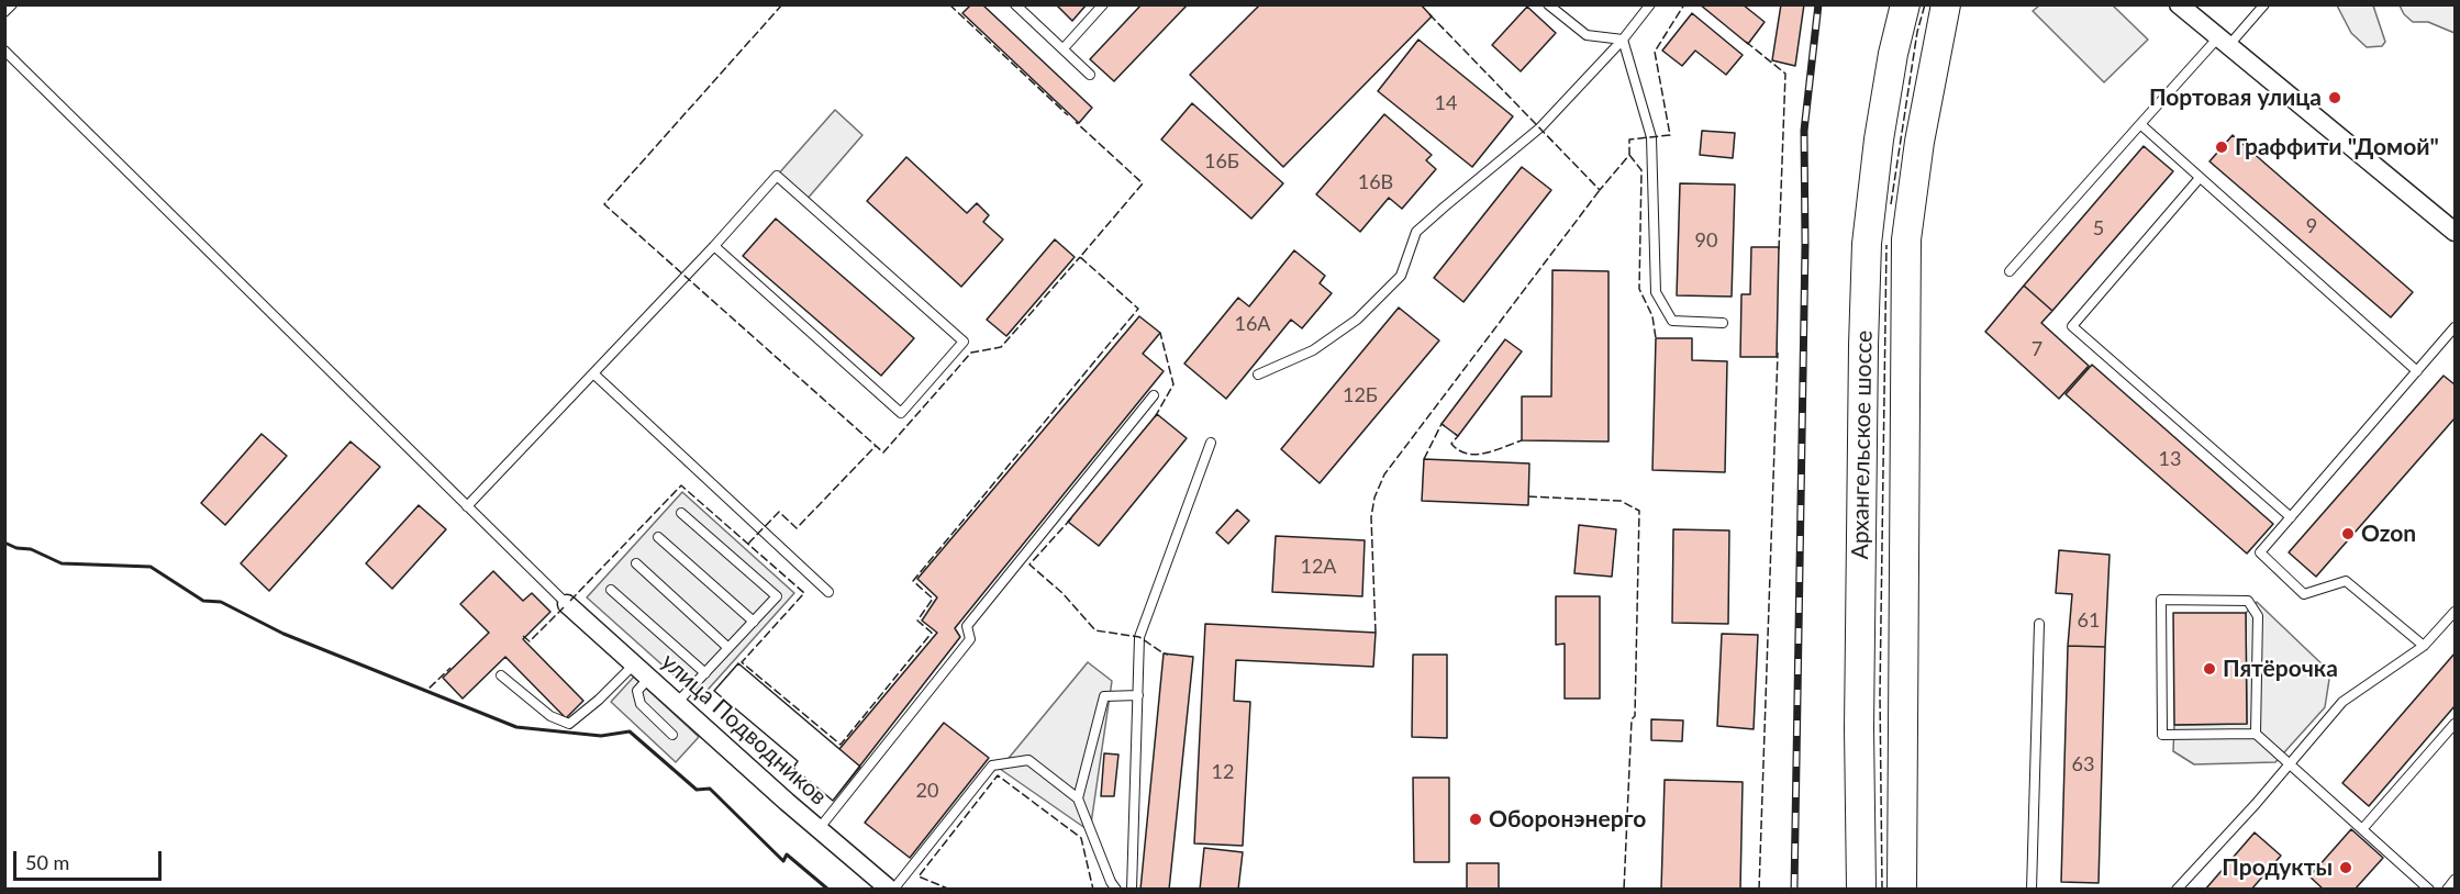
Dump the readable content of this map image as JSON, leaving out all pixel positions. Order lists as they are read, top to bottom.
{
  "streets": {
    "main road": ["Архангельское шоссе"],
    "street": ["улица Подводников"]
  },
  "places": [
    "Портовая улица",
    "Граффити \"Домой\"",
    "Ozon",
    "Пятёрочка",
    "Оборонэнерго",
    "Продукты"
  ],
  "house_numbers": [
    "14",
    "16Б",
    "16В",
    "9",
    "5",
    "90",
    "16А",
    "7",
    "12Б",
    "13",
    "12А",
    "61",
    "63",
    "12",
    "20"
  ],
  "scale_bar": "50 m"
}
